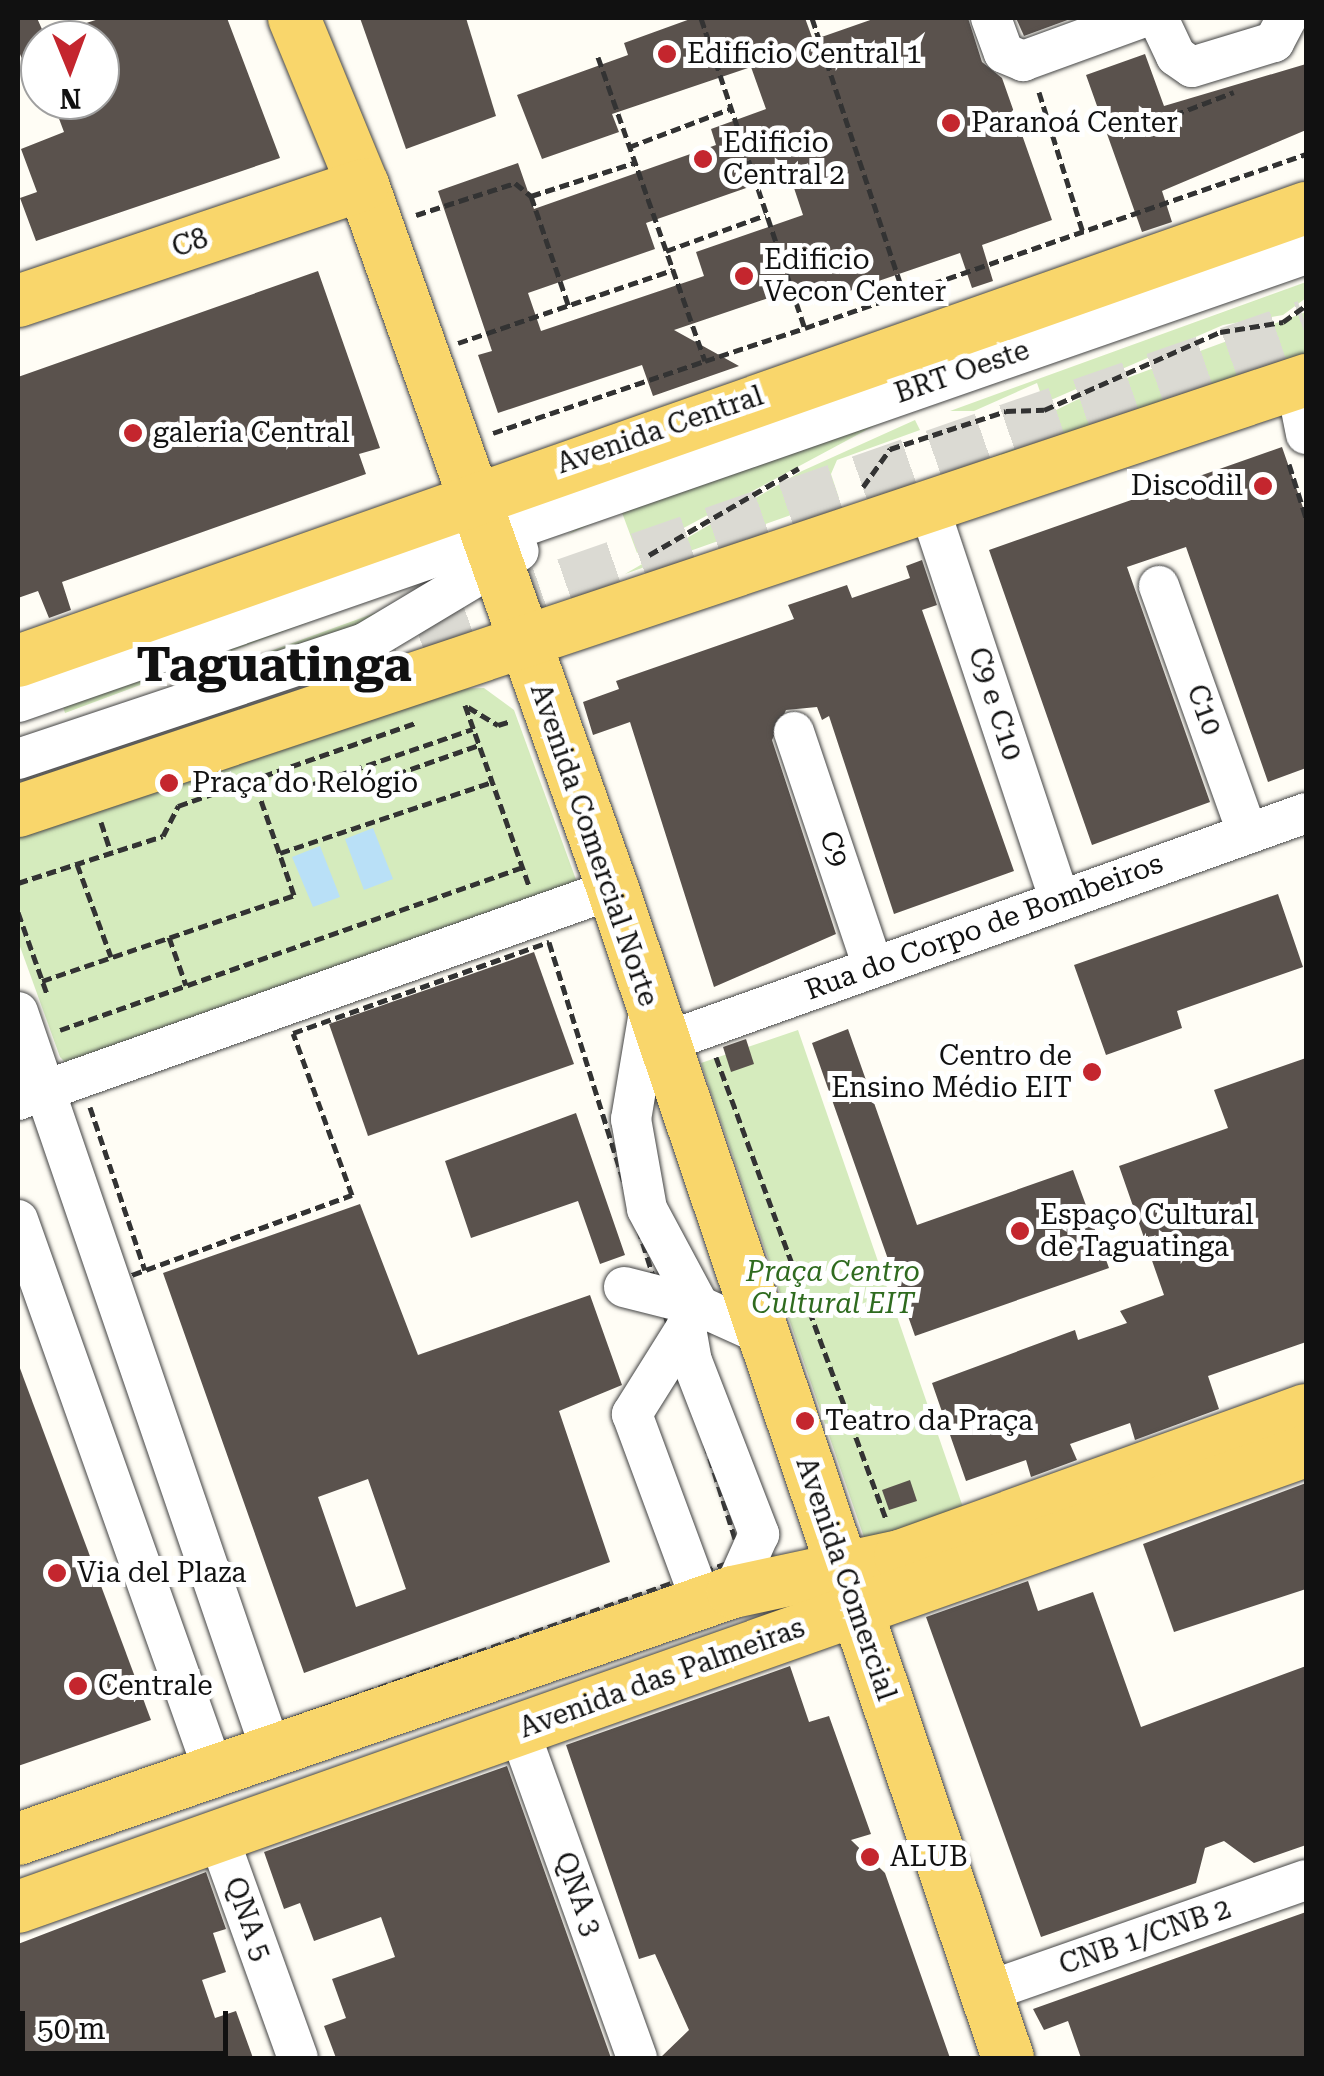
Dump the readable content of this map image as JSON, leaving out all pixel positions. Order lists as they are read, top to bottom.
{
  "streets": {
    "main road": [
      "C8",
      "Avenida Central",
      "Avenida Comercial Norte",
      "Avenida Comercial",
      "Avenida das Palmeiras"
    ],
    "street": [
      "BRT Oeste",
      "C9 e C10",
      "C10",
      "C9",
      "Rua do Corpo de Bombeiros",
      "QNA 3",
      "QNA 5",
      "CNB 1/CNB 2"
    ]
  },
  "crossings": [
    ["BRT Oeste", "Avenida Central"],
    ["C9 e C10", "Rua do Corpo de Bombeiros"],
    ["C10", "Rua do Corpo de Bombeiros"],
    ["Avenida Comercial Norte", "Rua do Corpo de Bombeiros"],
    ["Avenida Comercial Norte", "Avenida Comercial"],
    ["C9", "Rua do Corpo de Bombeiros"],
    ["Rua do Corpo de Bombeiros", "Avenida Comercial"],
    ["Avenida Comercial", "Avenida das Palmeiras"],
    ["Avenida Comercial", "CNB 1/CNB 2"],
    ["Avenida das Palmeiras", "QNA 3"],
    ["Avenida das Palmeiras", "QNA 5"]
  ],
  "districts": ["Taguatinga"],
  "parks": ["Praça Centro Cultural EIT"],
  "places": [
    "Edificio Central 1",
    "Paranoá Center",
    "Edificio Central 2",
    "Edificio Vecon Center",
    "galeria Central",
    "Discodil",
    "Praça do Relógio",
    "Centro de Ensino Médio EIT",
    "Espaço Cultural de Taguatinga",
    "Teatro da Praça",
    "Via del Plaza",
    "Centrale",
    "ALUB"
  ],
  "scale_bar": "50 m",
  "north": "bottom"
}
